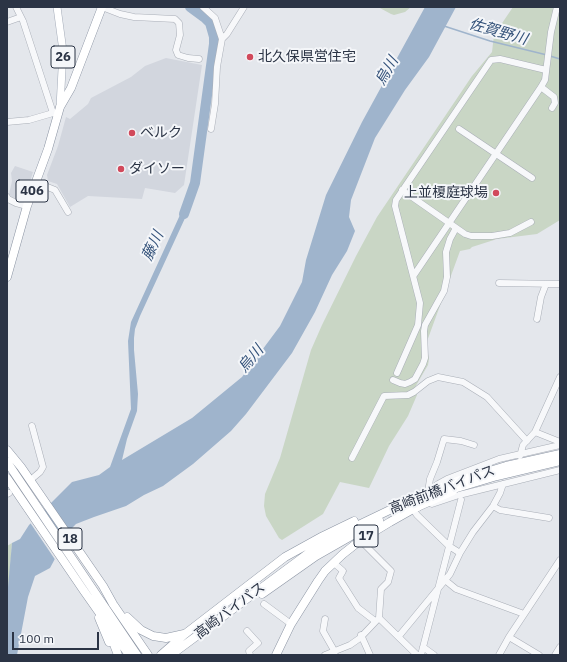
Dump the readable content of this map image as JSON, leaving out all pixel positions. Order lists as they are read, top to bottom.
{
  "streets": {
    "highway": [
      "406",
      "高崎前橋バイパス",
      "17",
      "18",
      "高崎バイパス"
    ],
    "main road": ["26"]
  },
  "crossings": [
    ["26", "406"],
    ["高崎前橋バイパス", "17"],
    ["高崎前橋バイパス", "高崎バイパス"]
  ],
  "water": ["佐賀野川", "烏川", "藤川"],
  "places": [
    "北久保県営住宅",
    "ベルク",
    "ダイソー",
    "上並榎庭球場"
  ],
  "scale_bar": "100 m"
}
